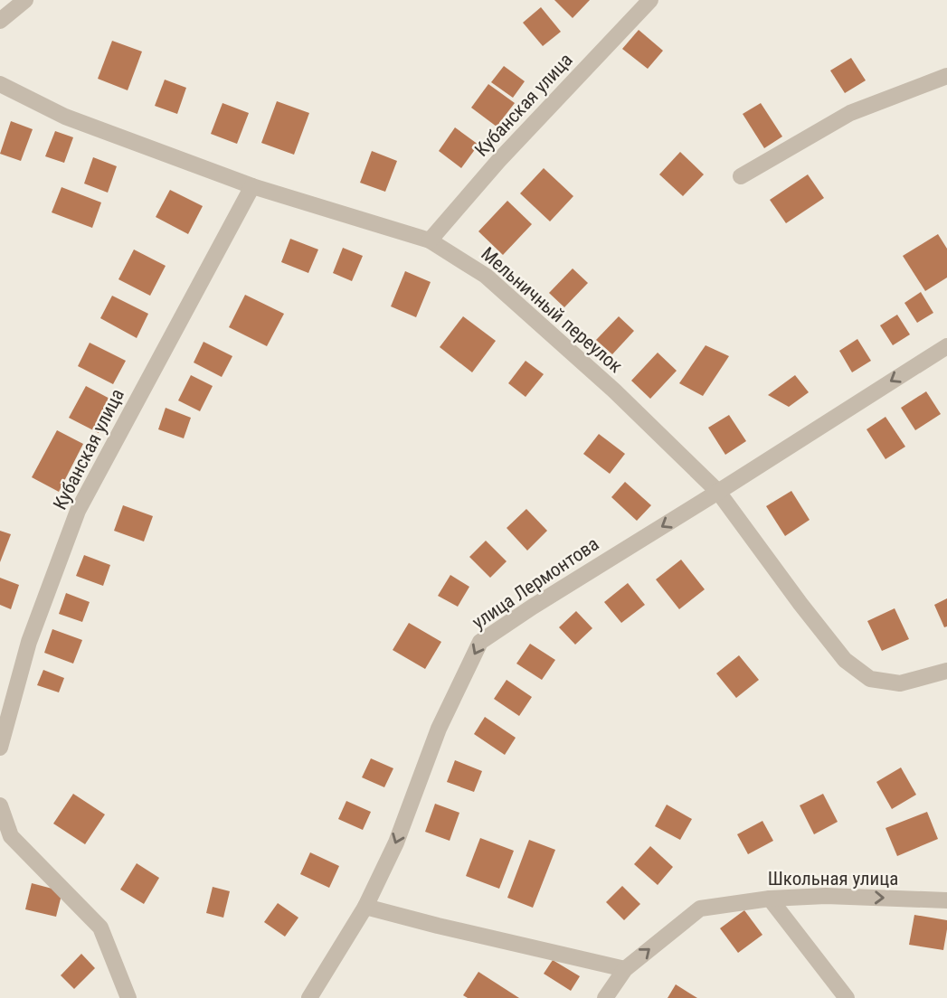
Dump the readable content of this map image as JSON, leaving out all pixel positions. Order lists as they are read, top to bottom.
{
  "streets": {
    "street": [
      "Кубанская улица",
      "Мельничный переулок",
      "улица Лермонтова",
      "Школьная улица"
    ]
  },
  "crossings": [
    ["Кубанская улица", "Мельничный переулок"],
    ["Мельничный переулок", "улица Лермонтова"]
  ],
  "one_way": ["улица Лермонтова", "Школьная улица"]
}
